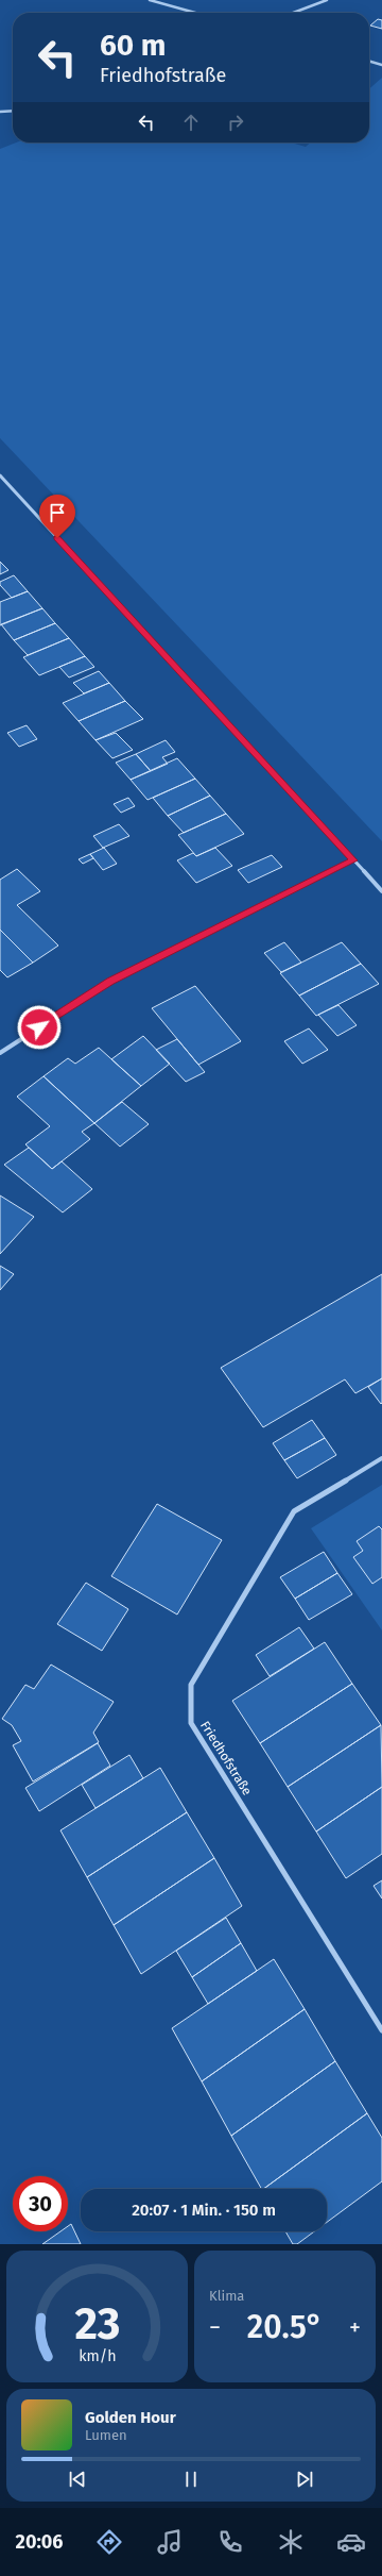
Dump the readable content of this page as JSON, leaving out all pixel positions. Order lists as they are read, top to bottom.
{
  "streets": {
    "street": ["Friedhofstraße"]
  },
  "page": {
    "turn": ["60 m", "Friedhofstraße"],
    "limit": "30",
    "trip": "20:07 · 1 Min. · 150 m",
    "tile": "Klima",
    "heat": ["−", "20.5°", "+"],
    "song": ["Golden Hour", "Lumen"],
    "tabs": "20:06",
    "gauge": ["23", "km/h"]
  }
}
